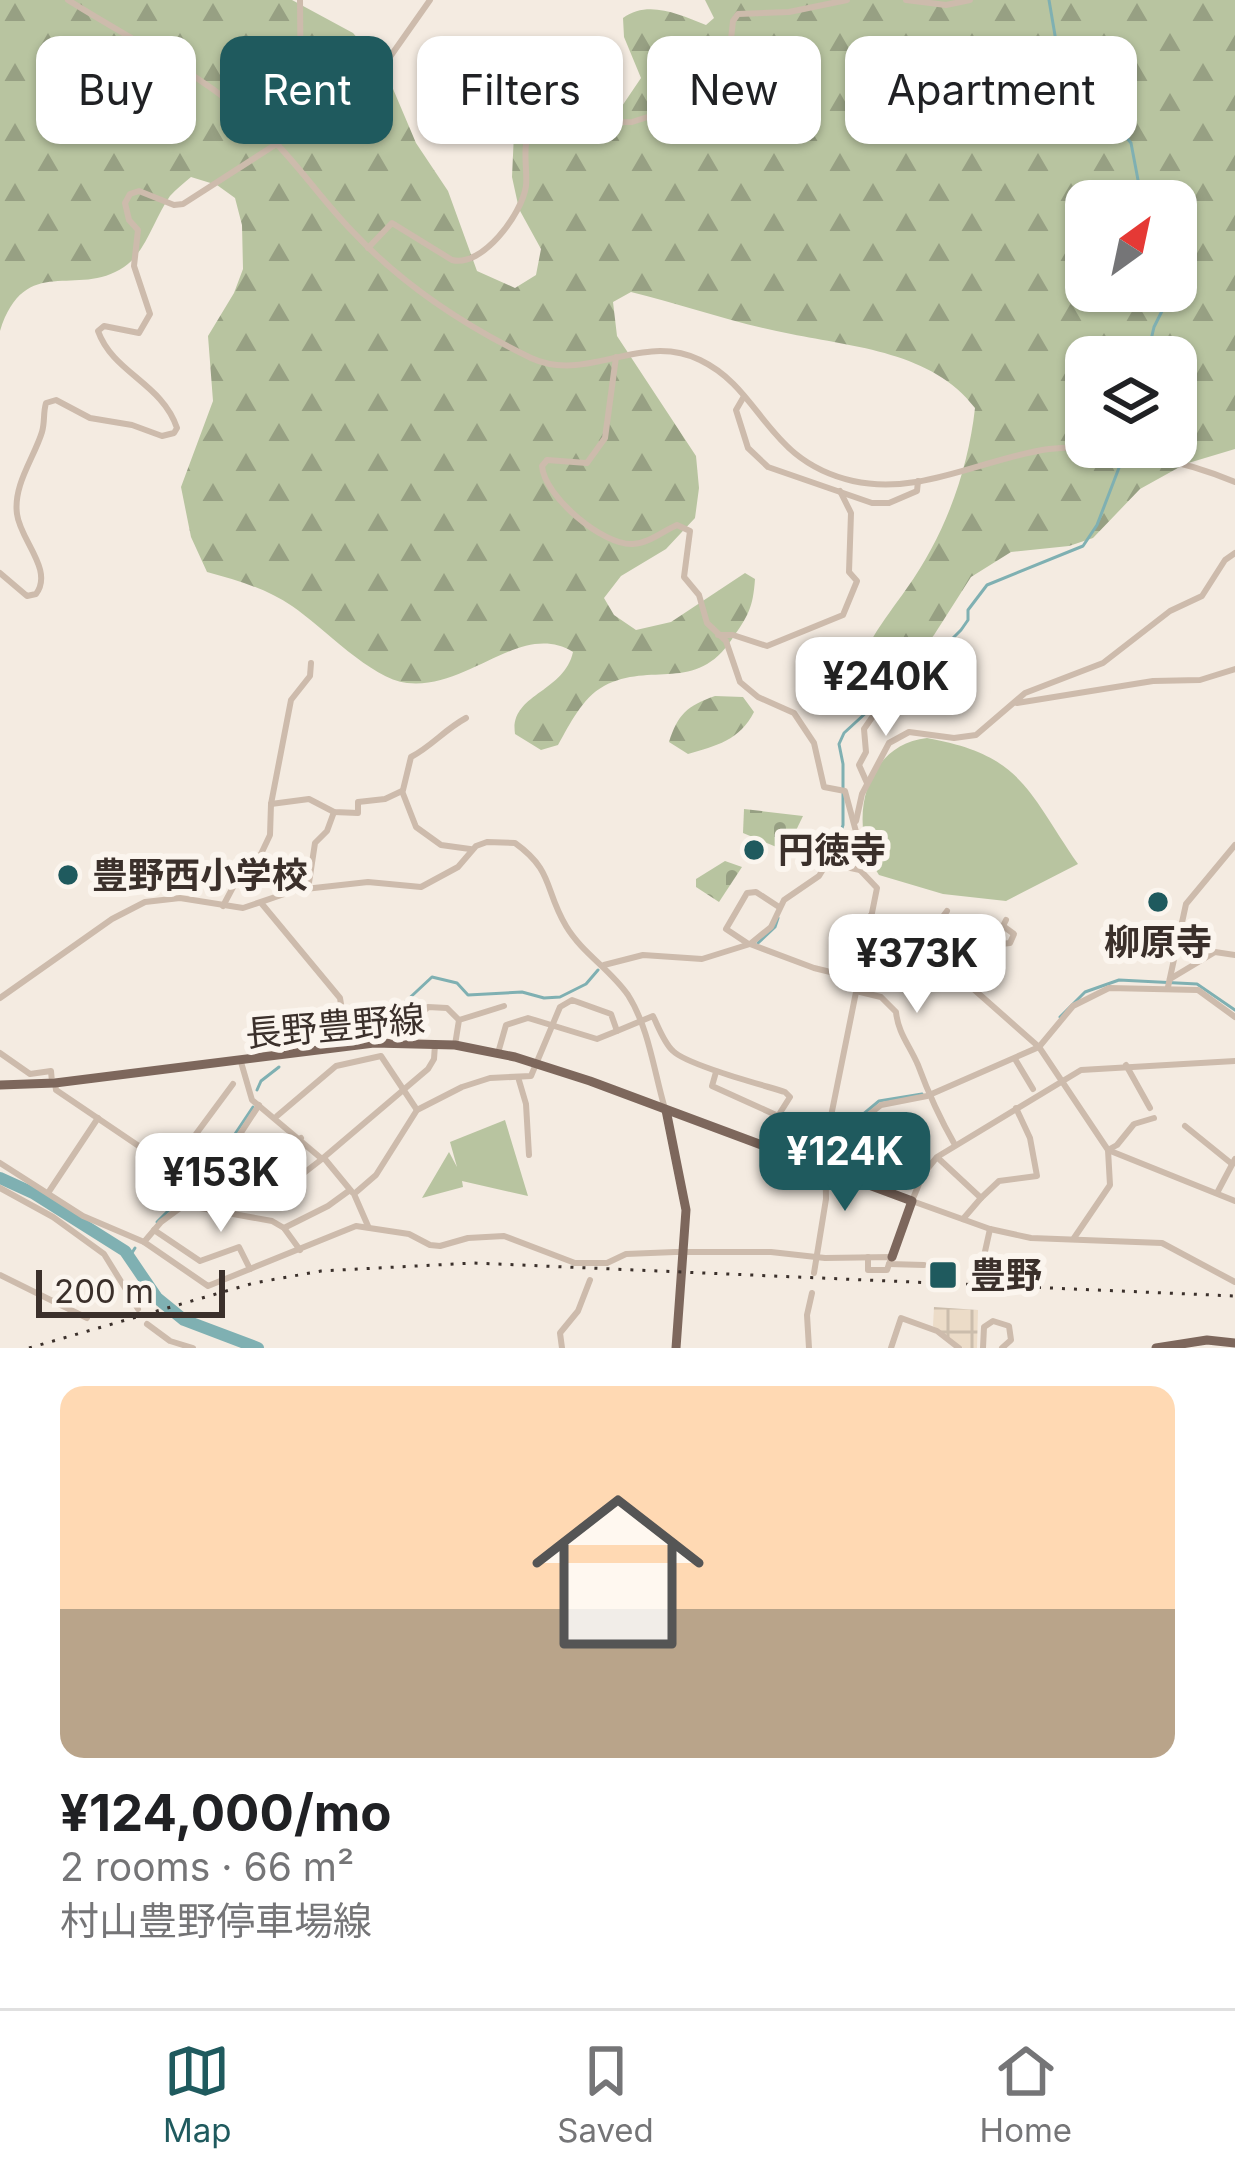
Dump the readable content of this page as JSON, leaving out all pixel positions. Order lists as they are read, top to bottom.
{
  "streets": {
    "main road": ["長野豊野線"]
  },
  "places": {
    "other": ["円徳寺", "豊野西小学校", "柳原寺"],
    "transit": ["豊野"]
  },
  "scale_bar": "200 m",
  "north": "top right",
  "page": {
    "chip": [
      "Buy",
      "Rent",
      "Filters",
      "New",
      "Apartment"
    ],
    "price": [
      "¥240K",
      "¥373K",
      "¥124K",
      "¥153K"
    ],
    "scale": "200 m",
    "list": [
      {
        "name": "¥124,000/mo",
        "note": "2 rooms · 66 m² · 村山豊野停車場線"
      }
    ],
    "tabs": ["Map", "Saved", "Home"]
  }
}
